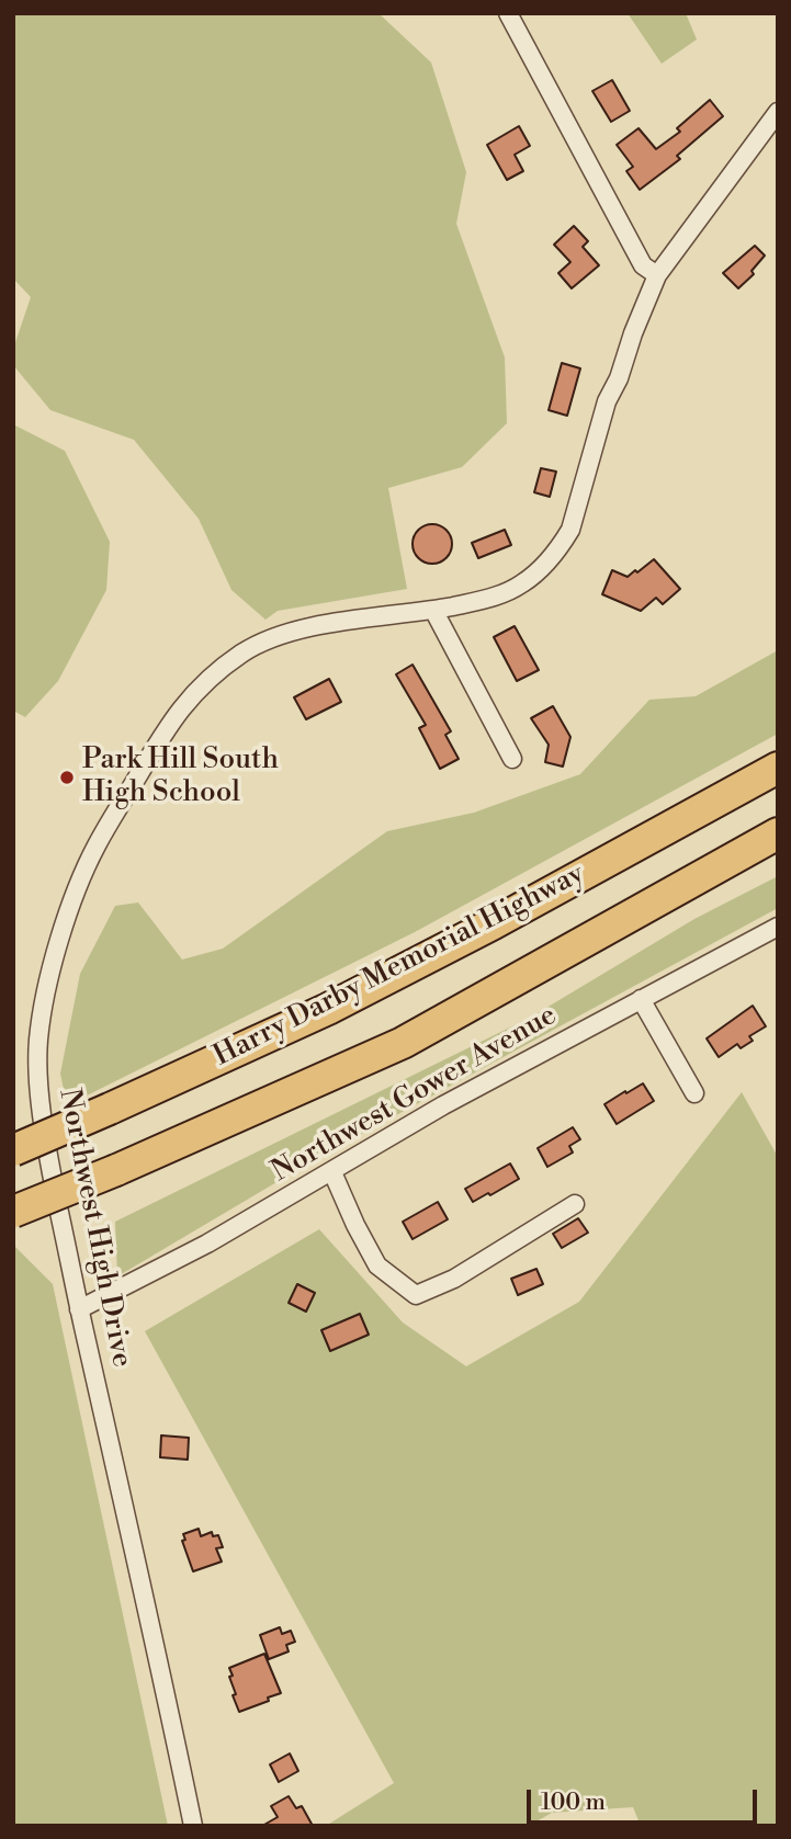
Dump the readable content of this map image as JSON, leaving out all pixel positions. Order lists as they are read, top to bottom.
{
  "streets": {
    "highway": ["Harry Darby Memorial Highway"],
    "street": ["Northwest Gower Avenue", "Northwest High Drive"]
  },
  "crossings": [
    ["Northwest Gower Avenue", "Northwest High Drive"]
  ],
  "places": ["Park Hill South High School"],
  "scale_bar": "100 m"
}
